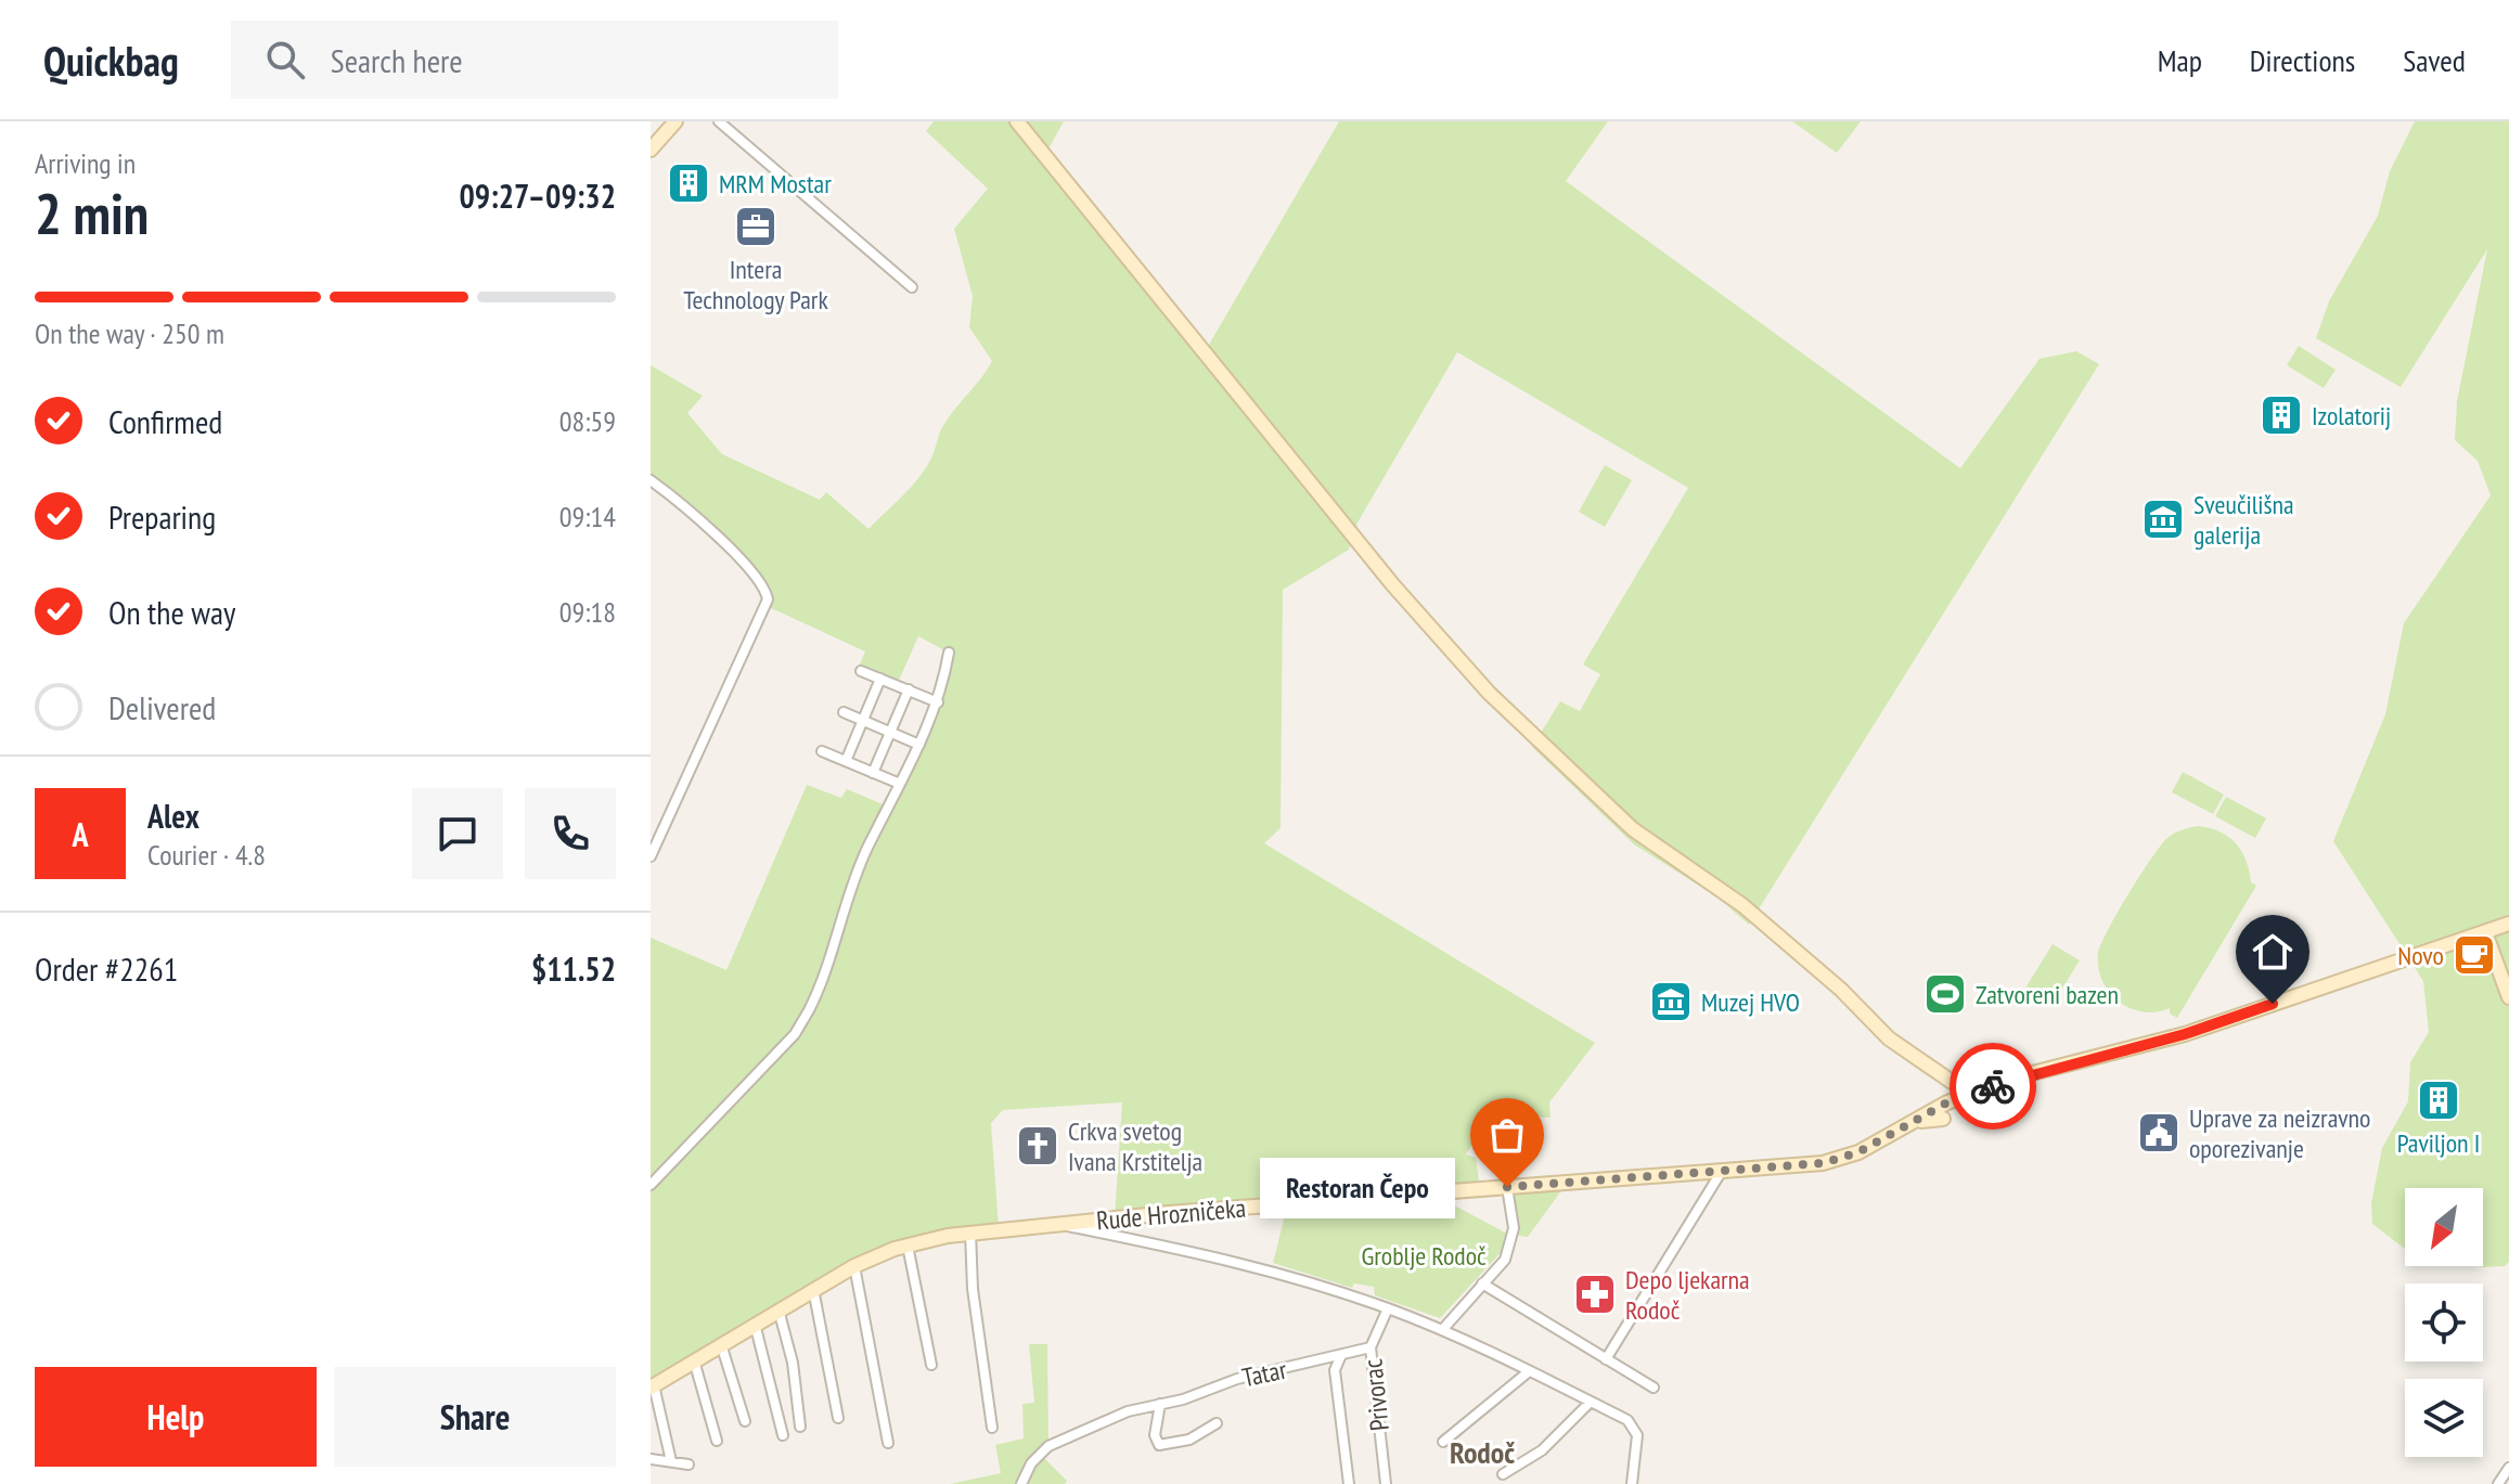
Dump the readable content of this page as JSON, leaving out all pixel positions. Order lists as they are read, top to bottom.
{
  "streets": {
    "street": ["Rude Hrozničeka", "Tatar", "Privorac"]
  },
  "crossings": [
    ["Tatar", "Privorac"]
  ],
  "districts": ["Rodoč"],
  "parks": ["Groblje Rodoč"],
  "places": {
    "building": ["MRM Mostar", "Izolatorij", "Paviljon I"],
    "office": ["Intera Technology Park"],
    "museum": ["Sveučilišna galerija", "Muzej HVO"],
    "cafe": ["Novo"],
    "sports": ["Zatvoreni bazen"],
    "public building": ["Uprave za neizravno oporezivanje"],
    "church": ["Crkva svetog Ivana Krstitelja"],
    "other": ["Restoran Čepo"],
    "pharmacy": ["Depo ljekarna Rodoč"]
  },
  "north": "bottom left",
  "page": {
    "header": "Quickbag",
    "search": "Search here",
    "nav": ["Map", "Directions", "Saved"],
    "heading": ["2 min", "Arriving in", "09:27–09:32"],
    "panel": [
      "Alex",
      "Courier · 4.8",
      "Order #2261",
      "$11.52"
    ],
    "bar": "On the way · 250 m",
    "list": [
      ["Confirmed", "08:59"],
      ["Preparing", "09:14"],
      ["On the way", "09:18"],
      "Delivered"
    ],
    "round": "A",
    "bubble": "Restoran Čepo",
    "buttons": ["Help", "Share"]
  }
}
